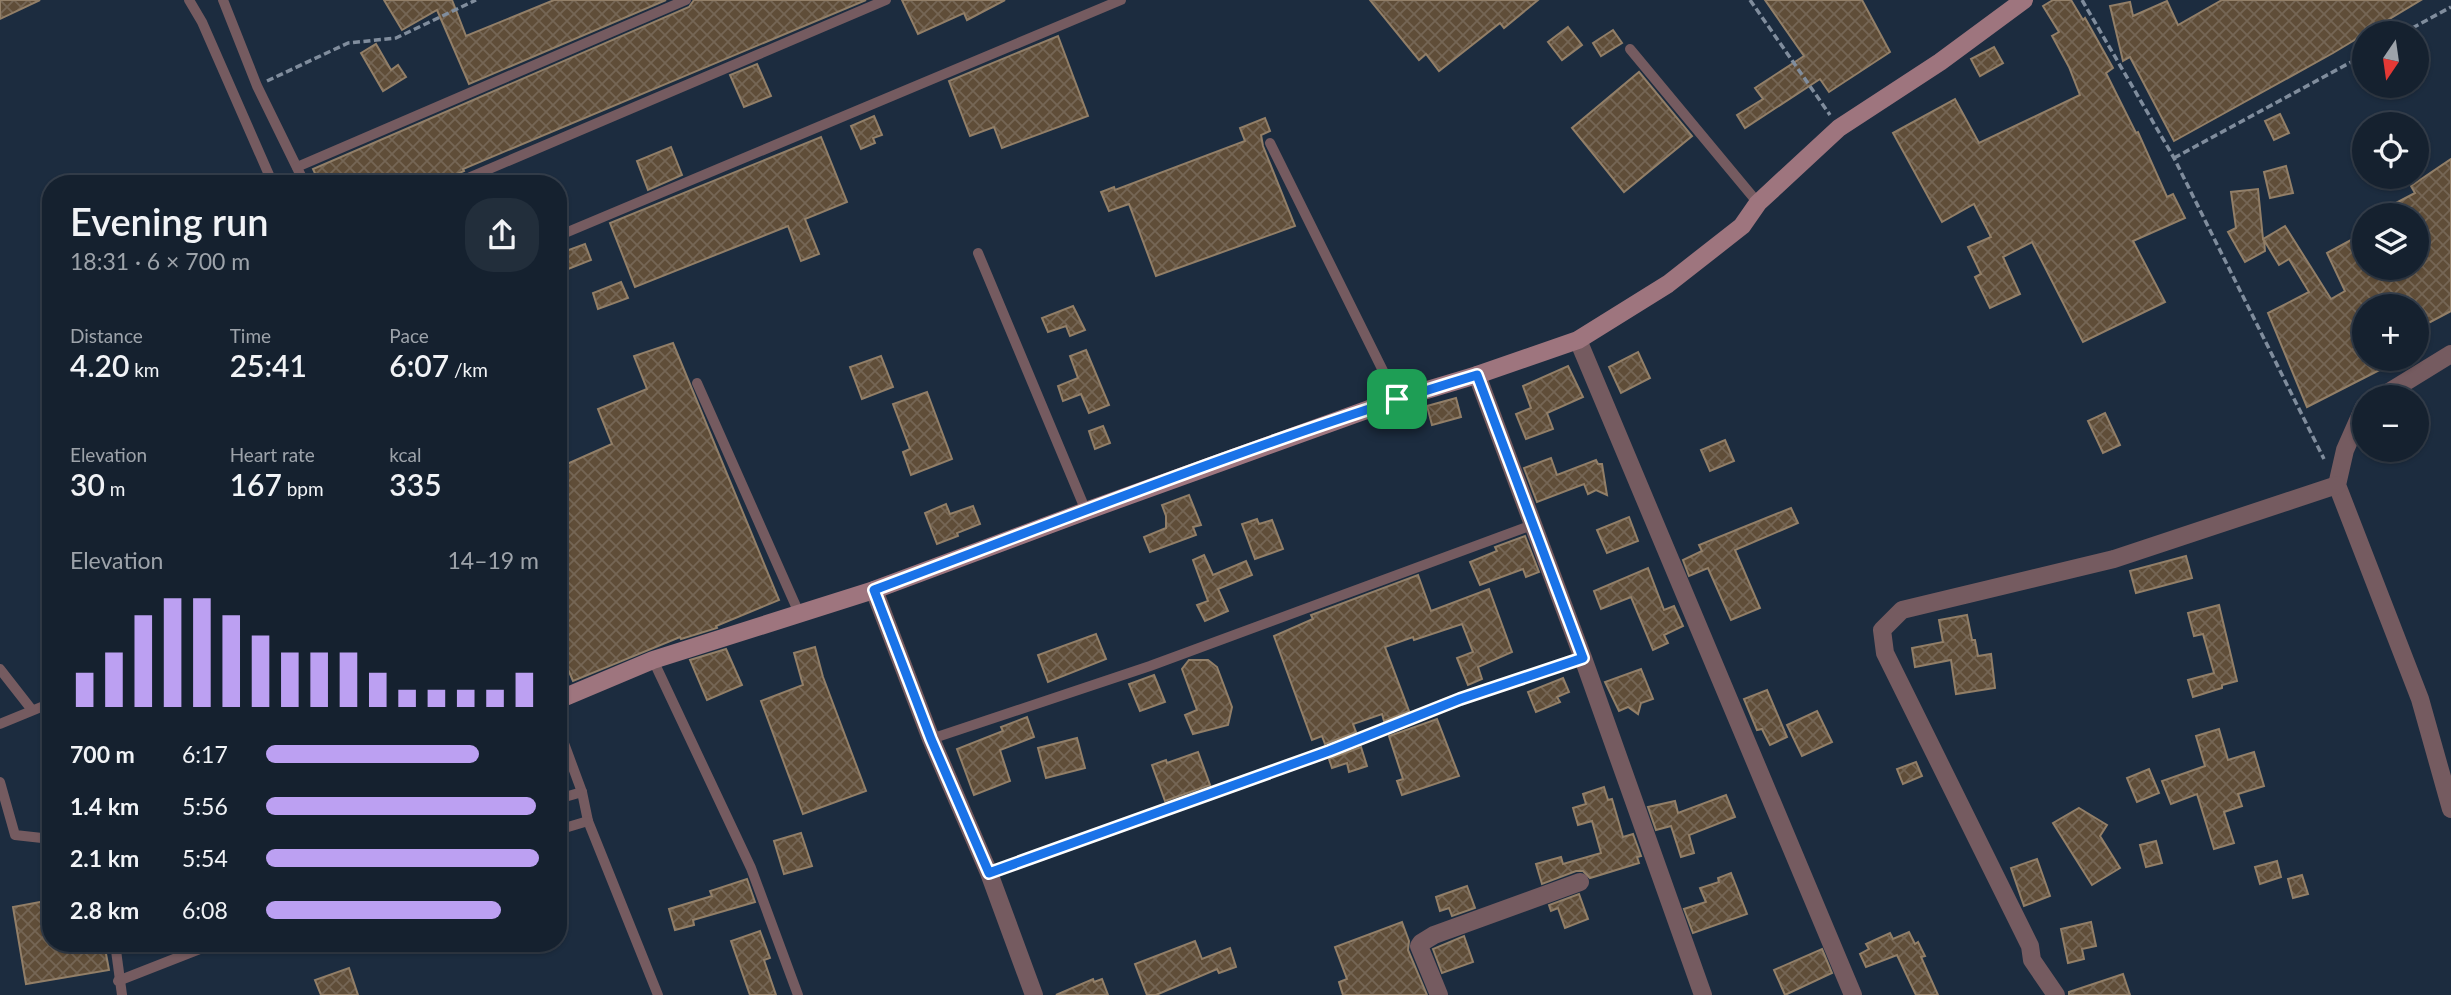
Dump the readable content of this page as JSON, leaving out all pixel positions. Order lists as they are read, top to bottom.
{
  "north": "bottom",
  "page": {
    "map_buttons": ["+", "−"],
    "heading": ["Evening run", "18:31 · 6 × 700 m"],
    "stats": [
      ["Distance", "4.20 km"],
      ["Time", "25:41"],
      ["Pace", "6:07 /km"],
      ["Elevation", "30 m"],
      ["Heart rate", "167 bpm"],
      ["kcal", "335"]
    ],
    "chart": ["Elevation", "14–19 m"],
    "list": [
      {
        "name": "700 m",
        "note": "6:17"
      },
      {
        "name": "1.4 km",
        "note": "5:56"
      },
      {
        "name": "2.1 km",
        "note": "5:54"
      },
      {
        "name": "2.8 km",
        "note": "6:08"
      }
    ]
  }
}
